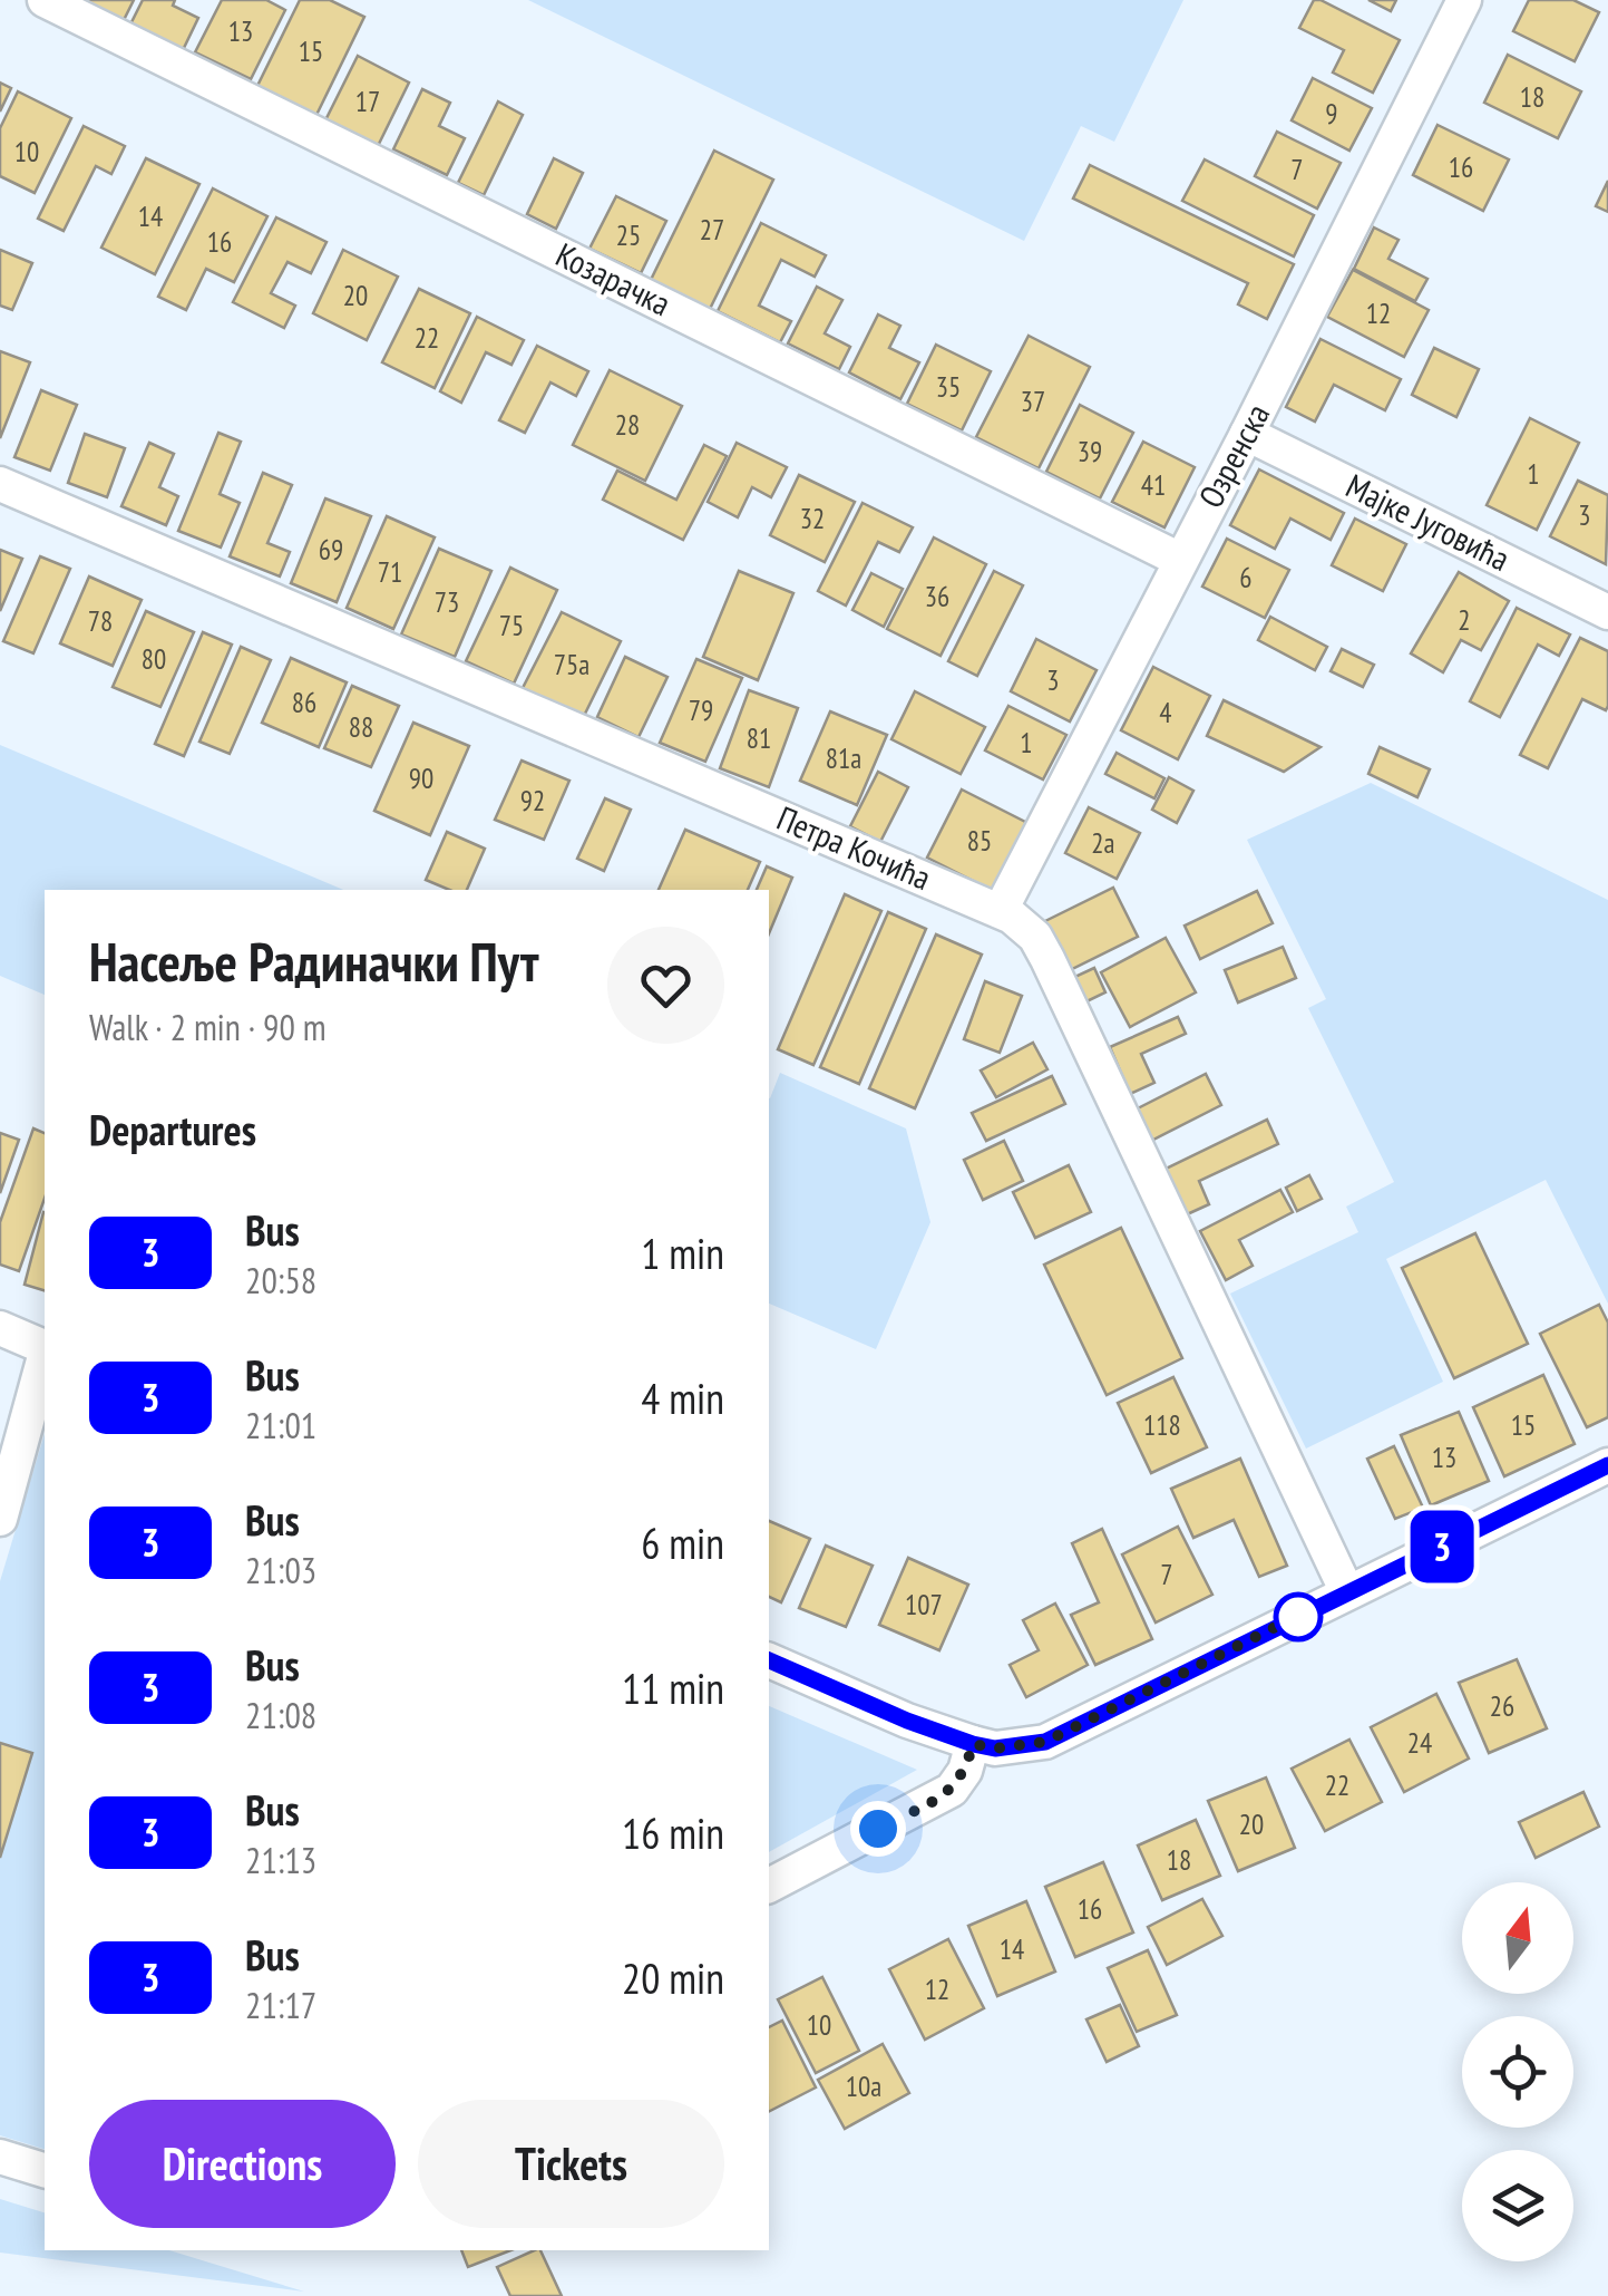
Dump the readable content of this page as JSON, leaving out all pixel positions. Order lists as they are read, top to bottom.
{
  "streets": {
    "street": [
      "Козарачка",
      "Озренска",
      "Мајке Југовића",
      "Петра Кочића"
    ]
  },
  "crossings": [
    ["Козарачка", "Озренска"],
    ["Озренска", "Мајке Југовића"],
    ["Озренска", "Петра Кочића"]
  ],
  "lines": ["bus line 3"],
  "house_numbers": [
    "13",
    "15",
    "18",
    "17",
    "9",
    "10",
    "16",
    "7",
    "14",
    "27",
    "25",
    "16",
    "20",
    "12",
    "22",
    "35",
    "37",
    "28",
    "39",
    "1",
    "41",
    "3",
    "32",
    "69",
    "71",
    "6",
    "36",
    "73",
    "2",
    "78",
    "75",
    "80",
    "75a",
    "3",
    "86",
    "79",
    "4",
    "88",
    "81",
    "1",
    "81a",
    "90",
    "92",
    "85",
    "2a",
    "118",
    "15",
    "13",
    "7",
    "107",
    "26",
    "24",
    "22",
    "20",
    "18",
    "16",
    "14",
    "12",
    "10",
    "10a"
  ],
  "north": "top",
  "page": {
    "on_map": "3",
    "heading": [
      ["Насеље Радиначки Пут", "Walk · 2 min · 90 m"],
      "Departures"
    ],
    "list": [
      {
        "mark": "3",
        "name": "Bus",
        "note": "20:58",
        "value": "1 min"
      },
      {
        "mark": "3",
        "name": "Bus",
        "note": "21:01",
        "value": "4 min"
      },
      {
        "mark": "3",
        "name": "Bus",
        "note": "21:03",
        "value": "6 min"
      },
      {
        "mark": "3",
        "name": "Bus",
        "note": "21:08",
        "value": "11 min"
      },
      {
        "mark": "3",
        "name": "Bus",
        "note": "21:13",
        "value": "16 min"
      },
      {
        "mark": "3",
        "name": "Bus",
        "note": "21:17",
        "value": "20 min"
      }
    ],
    "buttons": ["Directions", "Tickets"]
  }
}
